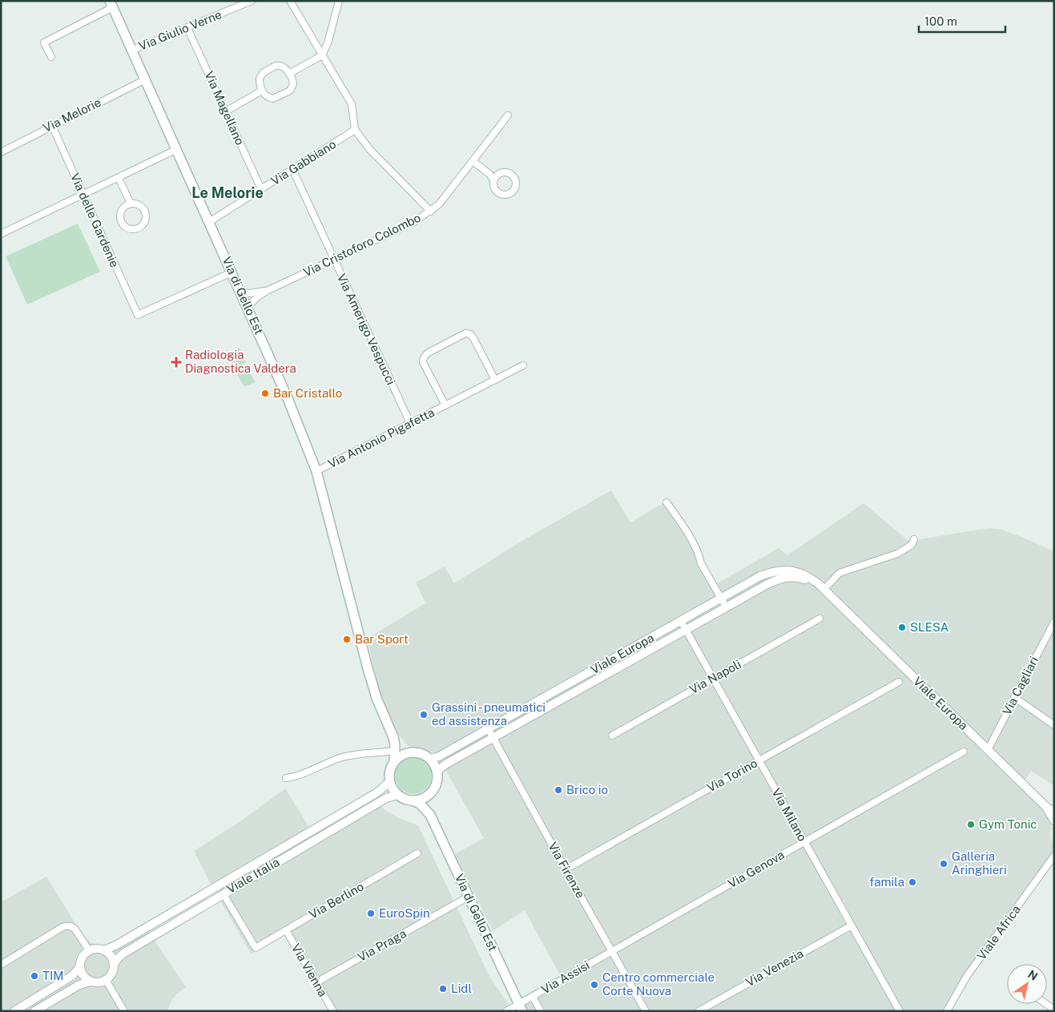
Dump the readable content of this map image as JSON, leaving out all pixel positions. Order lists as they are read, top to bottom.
{
  "streets": {
    "main road": ["Via di Gello Est"],
    "street": [
      "Via Giulio Verne",
      "Via Magellano",
      "Via Melorie",
      "Via Gabbiano",
      "Via delle Gardenie",
      "Via Cristoforo Colombo",
      "Via Amerigo Vespucci",
      "Via Antonio Pigafetta",
      "Viale Europa",
      "Via Napoli",
      "Via Cagliari",
      "Via Torino",
      "Via Milano",
      "Via Genova",
      "Via Firenze",
      "Viale Italia",
      "Via Berlino",
      "Viale Africa",
      "Via Praga",
      "Via Venezia",
      "Via Vienna",
      "Via Assisi"
    ]
  },
  "crossings": [
    ["Via Giulio Verne", "Via Magellano"],
    ["Via Giulio Verne", "Via di Gello Est"],
    ["Via Magellano", "Via Gabbiano"],
    ["Via Melorie", "Via delle Gardenie"],
    ["Via Melorie", "Via di Gello Est"],
    ["Via Gabbiano", "Via di Gello Est"],
    ["Via Gabbiano", "Via Amerigo Vespucci"],
    ["Via delle Gardenie", "Via di Gello Est"],
    ["Via Cristoforo Colombo", "Via di Gello Est"],
    ["Via Cristoforo Colombo", "Via Amerigo Vespucci"],
    ["Via di Gello Est", "Via Antonio Pigafetta"],
    ["Via di Gello Est", "Viale Europa"],
    ["Via di Gello Est", "Viale Italia"],
    ["Via di Gello Est", "Via Praga"],
    ["Via di Gello Est", "Via Assisi"],
    ["Via Amerigo Vespucci", "Via Antonio Pigafetta"],
    ["Viale Europa", "Via Cagliari"],
    ["Viale Europa", "Via Milano"],
    ["Viale Europa", "Via Firenze"],
    ["Viale Europa", "Viale Italia"],
    ["Via Napoli", "Via Milano"],
    ["Via Torino", "Via Milano"],
    ["Via Torino", "Via Firenze"],
    ["Via Milano", "Via Genova"],
    ["Via Milano", "Via Venezia"],
    ["Via Genova", "Via Firenze"],
    ["Via Genova", "Via Assisi"],
    ["Via Firenze", "Via Assisi"],
    ["Viale Italia", "Via Berlino"],
    ["Via Berlino", "Via Vienna"],
    ["Via Praga", "Via Vienna"]
  ],
  "districts": ["Le Melorie"],
  "places": {
    "health": ["Radiologia Diagnostica Valdera"],
    "other": [
      "Bar Cristallo",
      "SLESA",
      "Bar Sport",
      "Grassini - pneumatici ed assistenza",
      "Brico io",
      "Gym Tonic",
      "Galleria Aringhieri",
      "famila",
      "EuroSpin",
      "TIM",
      "Centro commerciale Corte Nuova",
      "Lidl"
    ]
  },
  "scale_bar": "100 m",
  "north": "top right"
}
